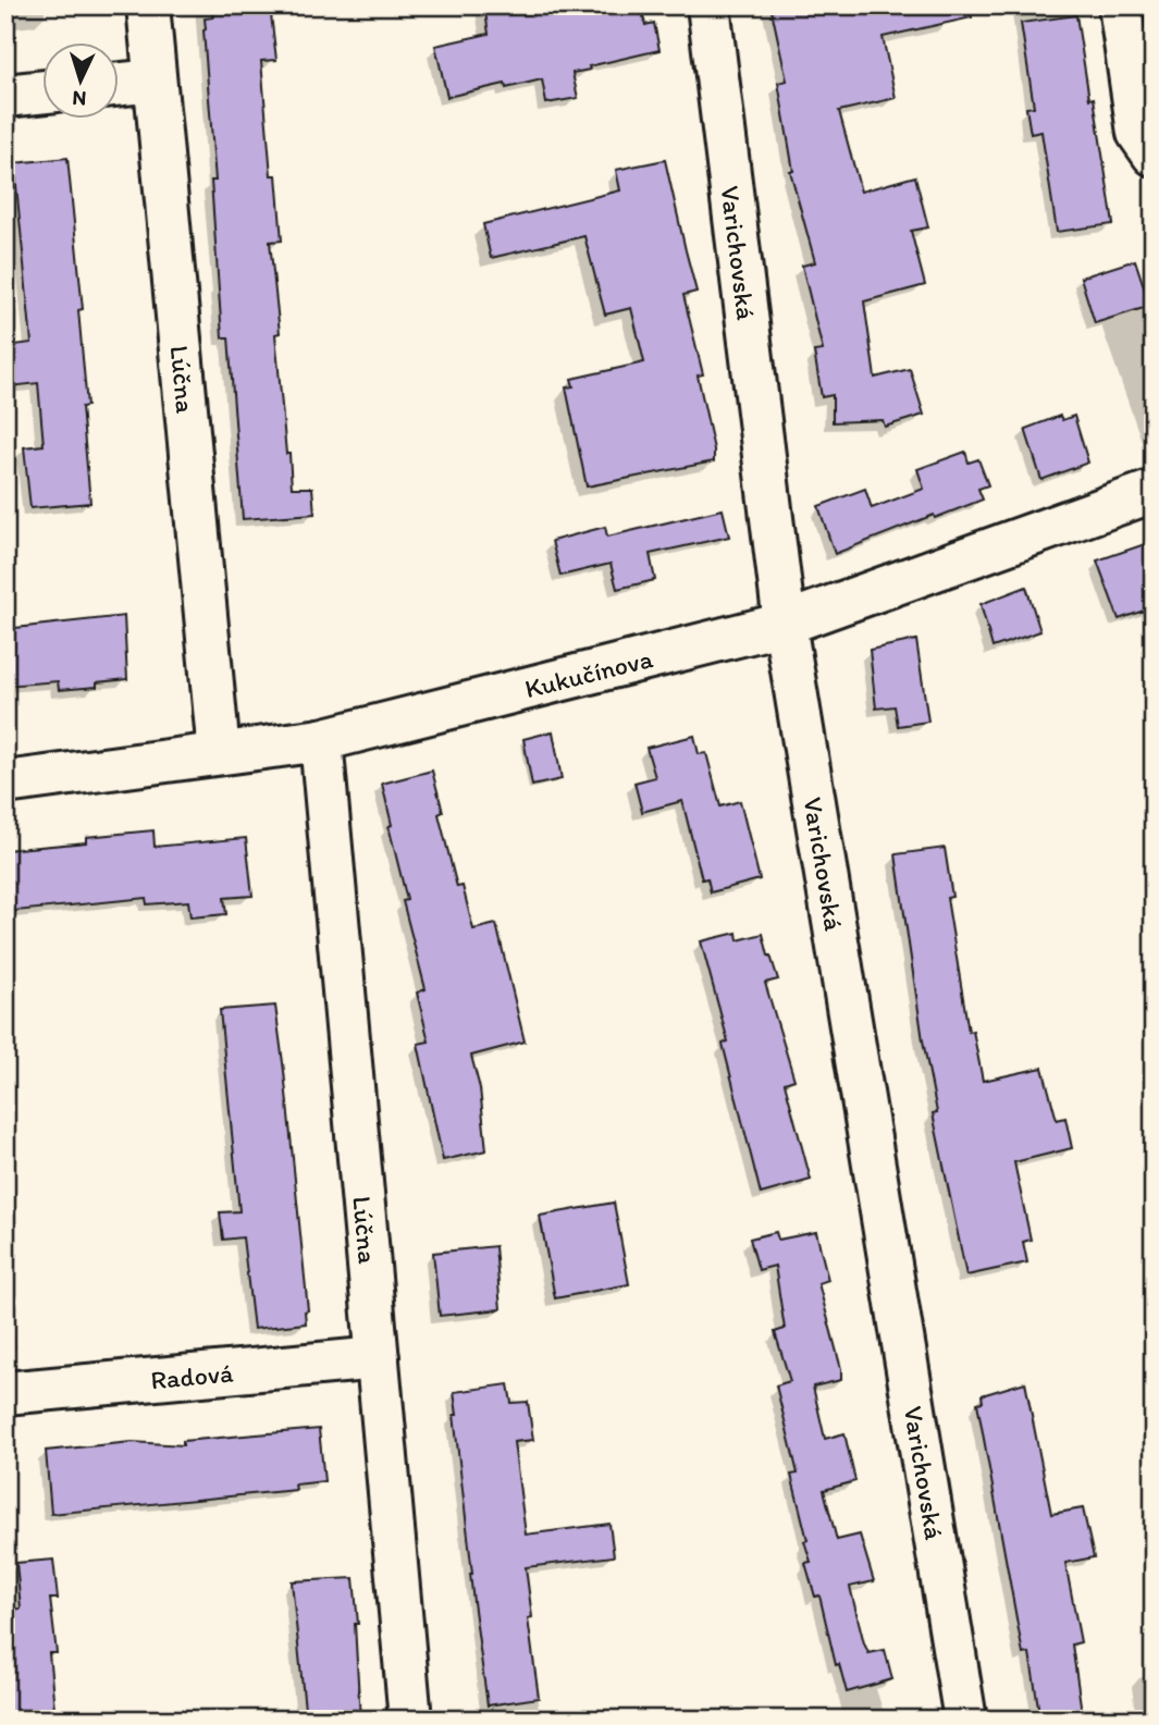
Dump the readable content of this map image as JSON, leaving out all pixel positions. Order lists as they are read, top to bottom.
{
  "streets": {
    "street": [
      "Varichovská",
      "Lúčna",
      "Kukučínova",
      "Radová"
    ]
  },
  "crossings": [
    ["Varichovská", "Kukučínova"],
    ["Lúčna", "Kukučínova"],
    ["Lúčna", "Radová"]
  ],
  "north": "bottom"
}
